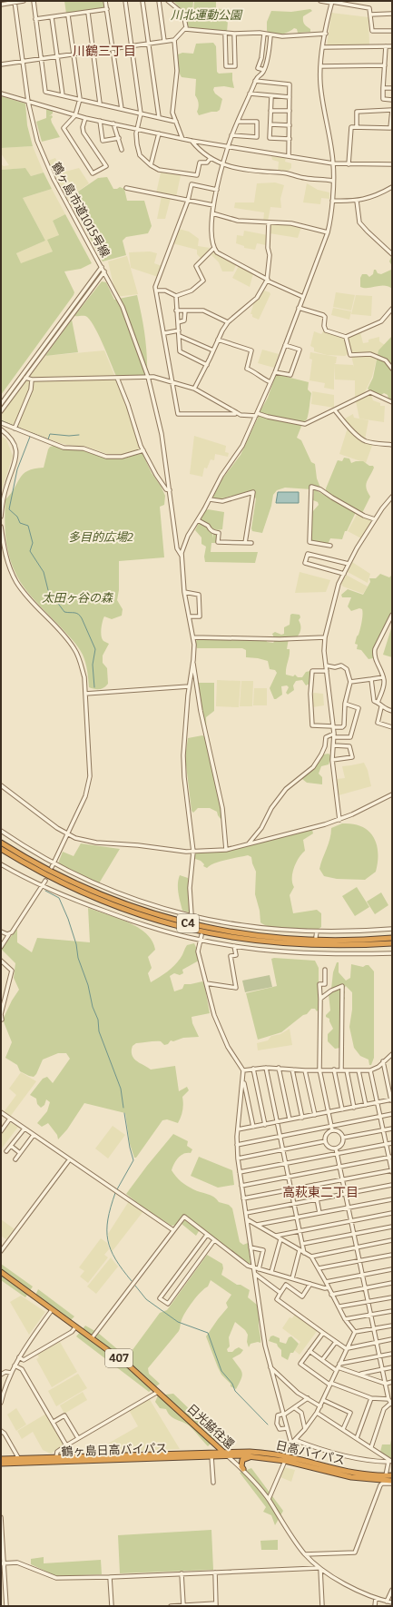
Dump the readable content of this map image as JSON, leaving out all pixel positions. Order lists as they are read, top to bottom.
{
  "streets": {
    "highway": [
      "C4",
      "407",
      "日光脇往還",
      "鶴ヶ島日高バイパス",
      "日高バイパス"
    ],
    "street": ["鶴ヶ島市道1015号線"]
  },
  "crossings": [
    ["日光脇往還", "鶴ヶ島日高バイパス"],
    ["日光脇往還", "日高バイパス"],
    ["鶴ヶ島日高バイパス", "日高バイパス"]
  ],
  "districts": ["川鶴三丁目", "高萩東二丁目"],
  "parks": ["川北運動公園", "多目的広場2", "太田ヶ谷の森"]
}
